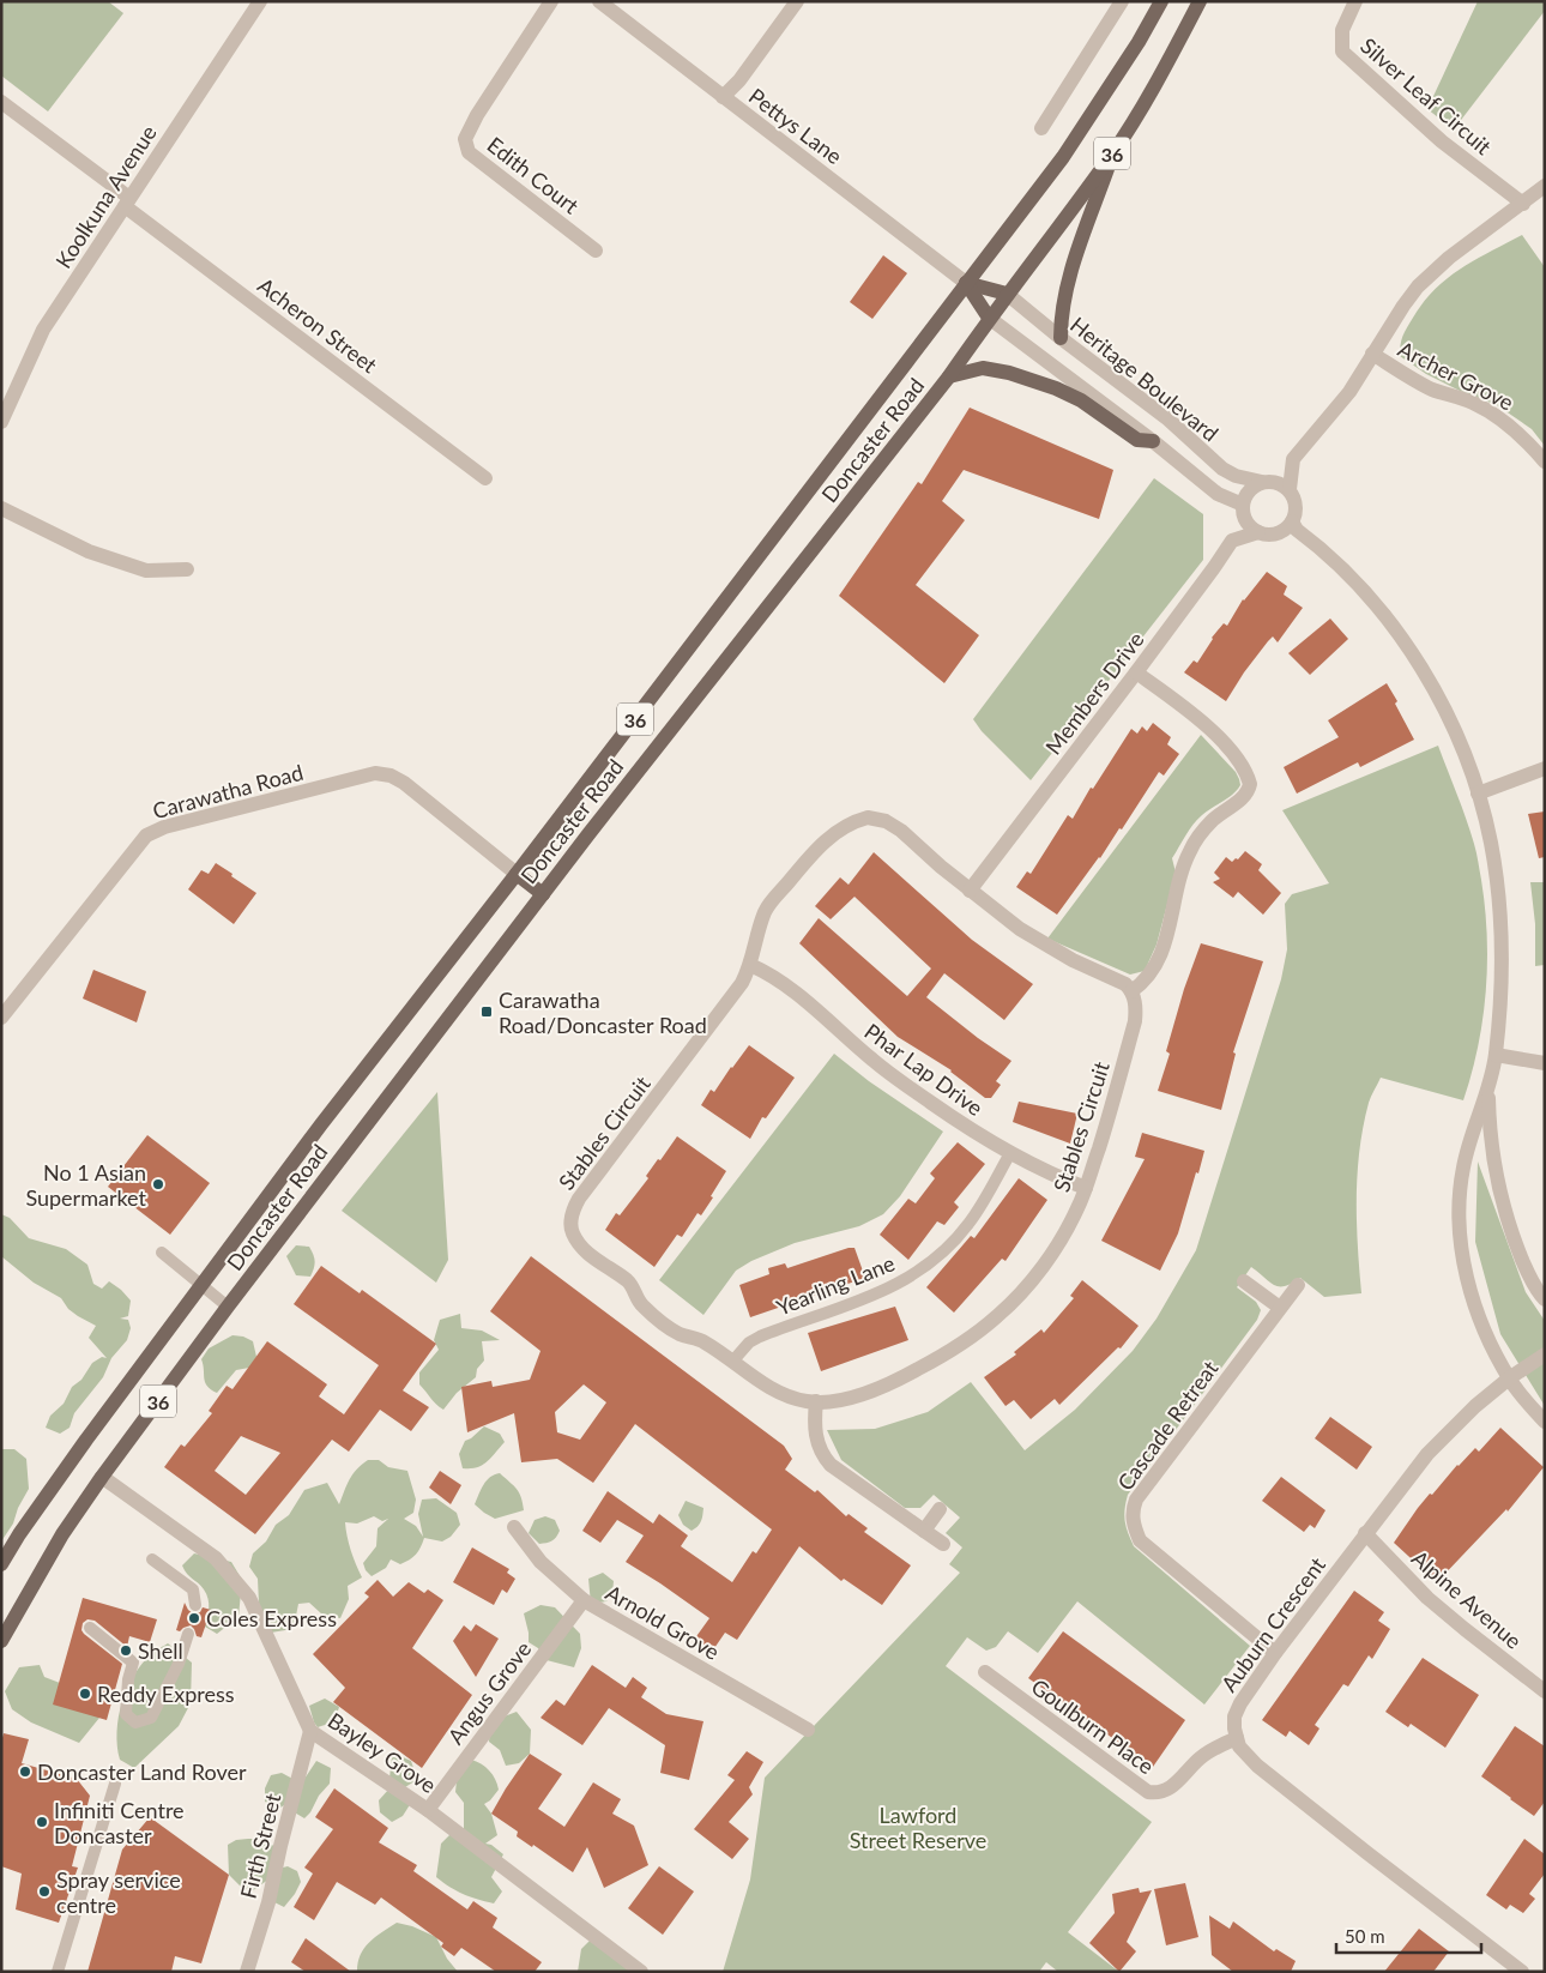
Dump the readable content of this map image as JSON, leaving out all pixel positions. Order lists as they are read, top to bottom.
{
  "streets": {
    "main road": ["36", "Doncaster Road"],
    "street": [
      "Silver Leaf Circuit",
      "Pettys Lane",
      "Edith Court",
      "Koolkuna Avenue",
      "Acheron Street",
      "Archer Grove",
      "Heritage Boulevard",
      "Members Drive",
      "Carawatha Road",
      "Phar Lap Drive",
      "Stables Circuit",
      "Cascade Retreat",
      "Alpine Avenue",
      "Arnold Grove",
      "Auburn Crescent",
      "Angus Grove",
      "Goulburn Place",
      "Bayley Grove",
      "Firth Street"
    ],
    "lane": ["Yearling Lane"]
  },
  "crossings": [
    ["Pettys Lane", "Doncaster Road"],
    ["Koolkuna Avenue", "Acheron Street"],
    ["Heritage Boulevard", "Doncaster Road"],
    ["Heritage Boulevard", "Members Drive"],
    ["Doncaster Road", "Carawatha Road"],
    ["Doncaster Road", "Bayley Grove"],
    ["Members Drive", "Stables Circuit"],
    ["Phar Lap Drive", "Stables Circuit"],
    ["Phar Lap Drive", "Yearling Lane"],
    ["Stables Circuit", "Yearling Lane"],
    ["Cascade Retreat", "Auburn Crescent"],
    ["Alpine Avenue", "Auburn Crescent"],
    ["Arnold Grove", "Angus Grove"],
    ["Auburn Crescent", "Goulburn Place"],
    ["Angus Grove", "Bayley Grove"],
    ["Bayley Grove", "Firth Street"]
  ],
  "parks": ["Lawford Street Reserve"],
  "places": {
    "transit": ["Carawatha Road/Doncaster Road"],
    "other": [
      "No 1 Asian Supermarket",
      "Coles Express",
      "Shell",
      "Reddy Express",
      "Doncaster Land Rover",
      "Infiniti Centre Doncaster",
      "Spray service centre"
    ]
  },
  "scale_bar": "50 m"
}
